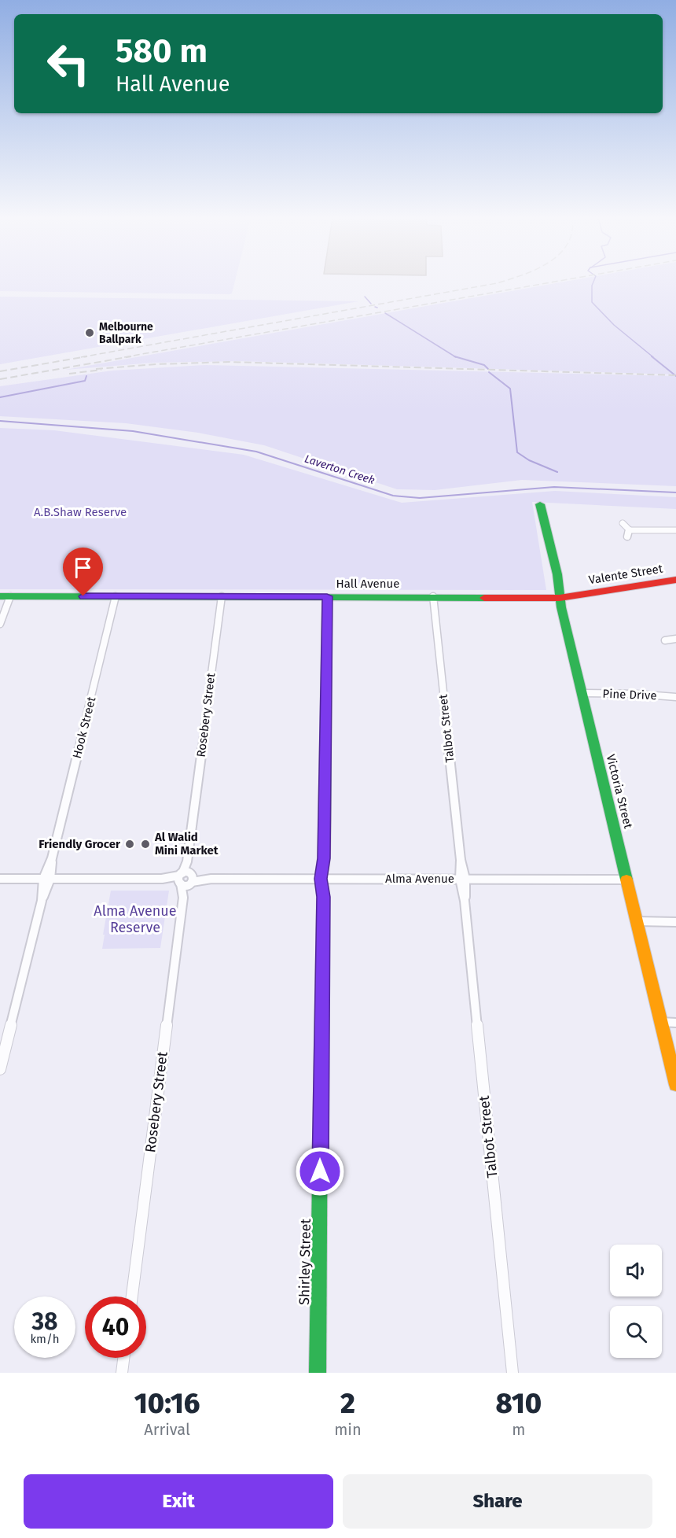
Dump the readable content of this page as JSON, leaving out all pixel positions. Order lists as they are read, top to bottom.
{
  "streets": {
    "street": [
      "Valente Street",
      "Hall Avenue",
      "Pine Drive",
      "Rosebery Street",
      "Hook Street",
      "Talbot Street",
      "Victoria Street",
      "Alma Avenue",
      "Shirley Street"
    ]
  },
  "crossings": [
    ["Valente Street", "Hall Avenue"],
    ["Valente Street", "Victoria Street"],
    ["Hall Avenue", "Rosebery Street"],
    ["Hall Avenue", "Hook Street"],
    ["Hall Avenue", "Talbot Street"],
    ["Hall Avenue", "Victoria Street"],
    ["Hall Avenue", "Shirley Street"],
    ["Pine Drive", "Victoria Street"],
    ["Rosebery Street", "Alma Avenue"],
    ["Hook Street", "Alma Avenue"],
    ["Talbot Street", "Alma Avenue"],
    ["Victoria Street", "Alma Avenue"],
    ["Alma Avenue", "Shirley Street"]
  ],
  "water": ["Laverton Creek"],
  "parks": ["A.B.Shaw Reserve", "Alma Avenue Reserve"],
  "places": ["Melbourne Ballpark", "Friendly Grocer", "Al Walid Mini Market"],
  "page": {
    "turn": ["580 m", "Hall Avenue"],
    "speed": "38 km/h",
    "limit": "40",
    "eta": [
      "10:16",
      "Arrival",
      "2",
      "min",
      "810",
      "m"
    ],
    "buttons": ["Exit", "Share"]
  }
}
